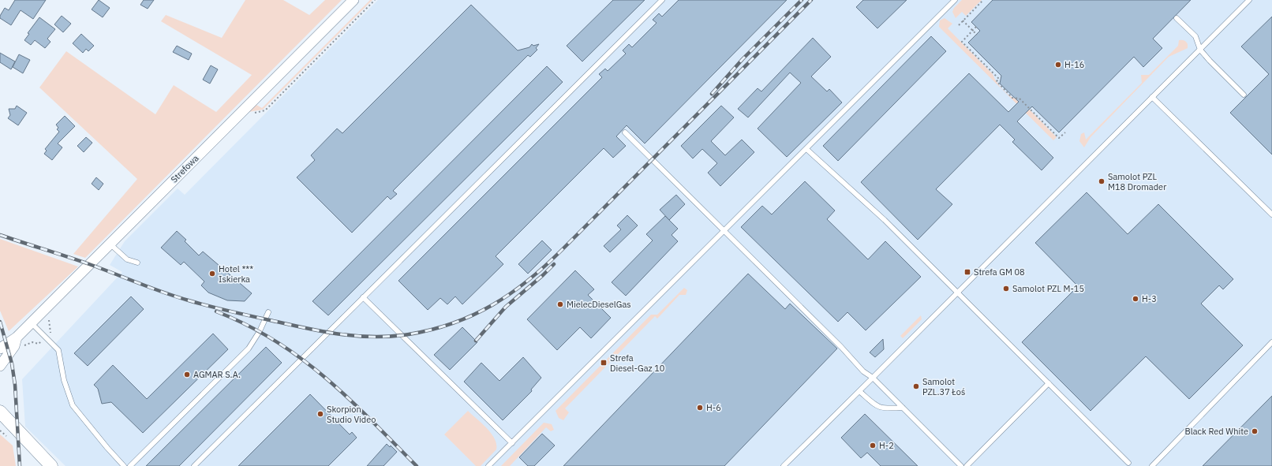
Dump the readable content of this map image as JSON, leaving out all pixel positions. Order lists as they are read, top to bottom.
{
  "streets": {
    "street": ["Strefowa"]
  },
  "places": {
    "other": [
      "H-16",
      "Samolot PZL M18 Dromader",
      "Hotel *** Iskierka",
      "Samolot PZL M-15",
      "H-3",
      "MielecDieselGas",
      "AGMAR S.A.",
      "Samolot PZL.37 Łoś",
      "H-6",
      "Skorpion Studio Video",
      "Black Red White",
      "H-2"
    ],
    "transit": ["Strefa GM 08", "Strefa Diesel-Gaz 10"]
  }
}
